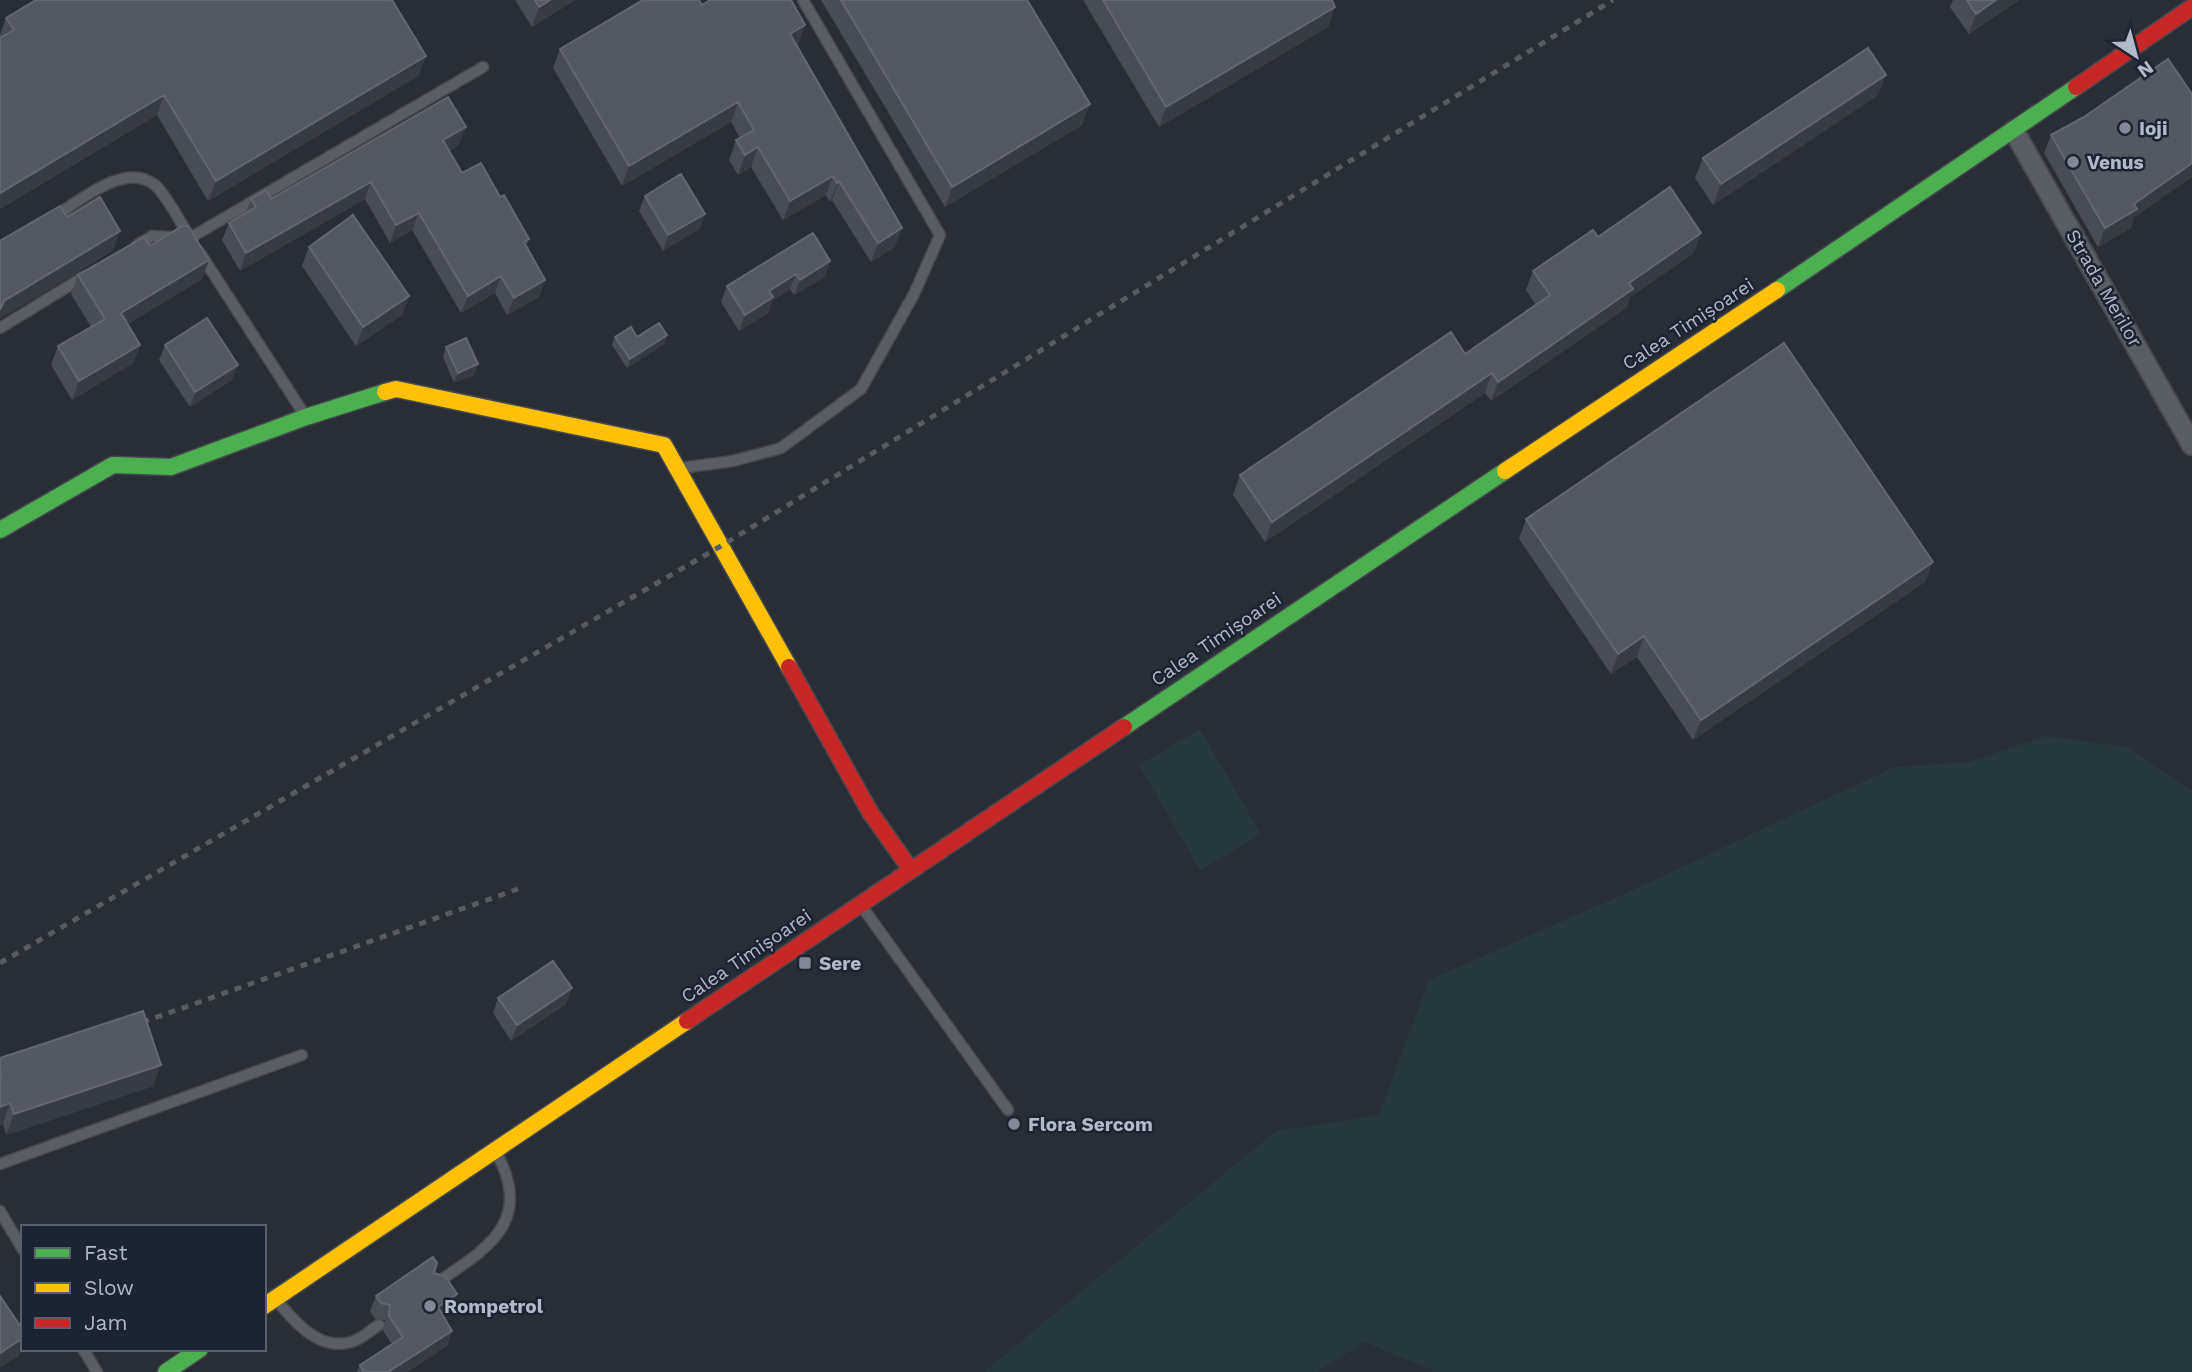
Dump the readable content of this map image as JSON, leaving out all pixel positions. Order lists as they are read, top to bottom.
{
  "streets": {
    "main road": ["Calea Timișoarei"],
    "street": ["Strada Merilor"]
  },
  "crossings": [
    ["Strada Merilor", "Calea Timișoarei"]
  ],
  "places": {
    "other": [
      "Ioji",
      "Venus",
      "Flora Sercom",
      "Rompetrol"
    ],
    "transit": ["Sere"]
  },
  "legend": ["Fast", "Slow", "Jam"],
  "north": "bottom right"
}
